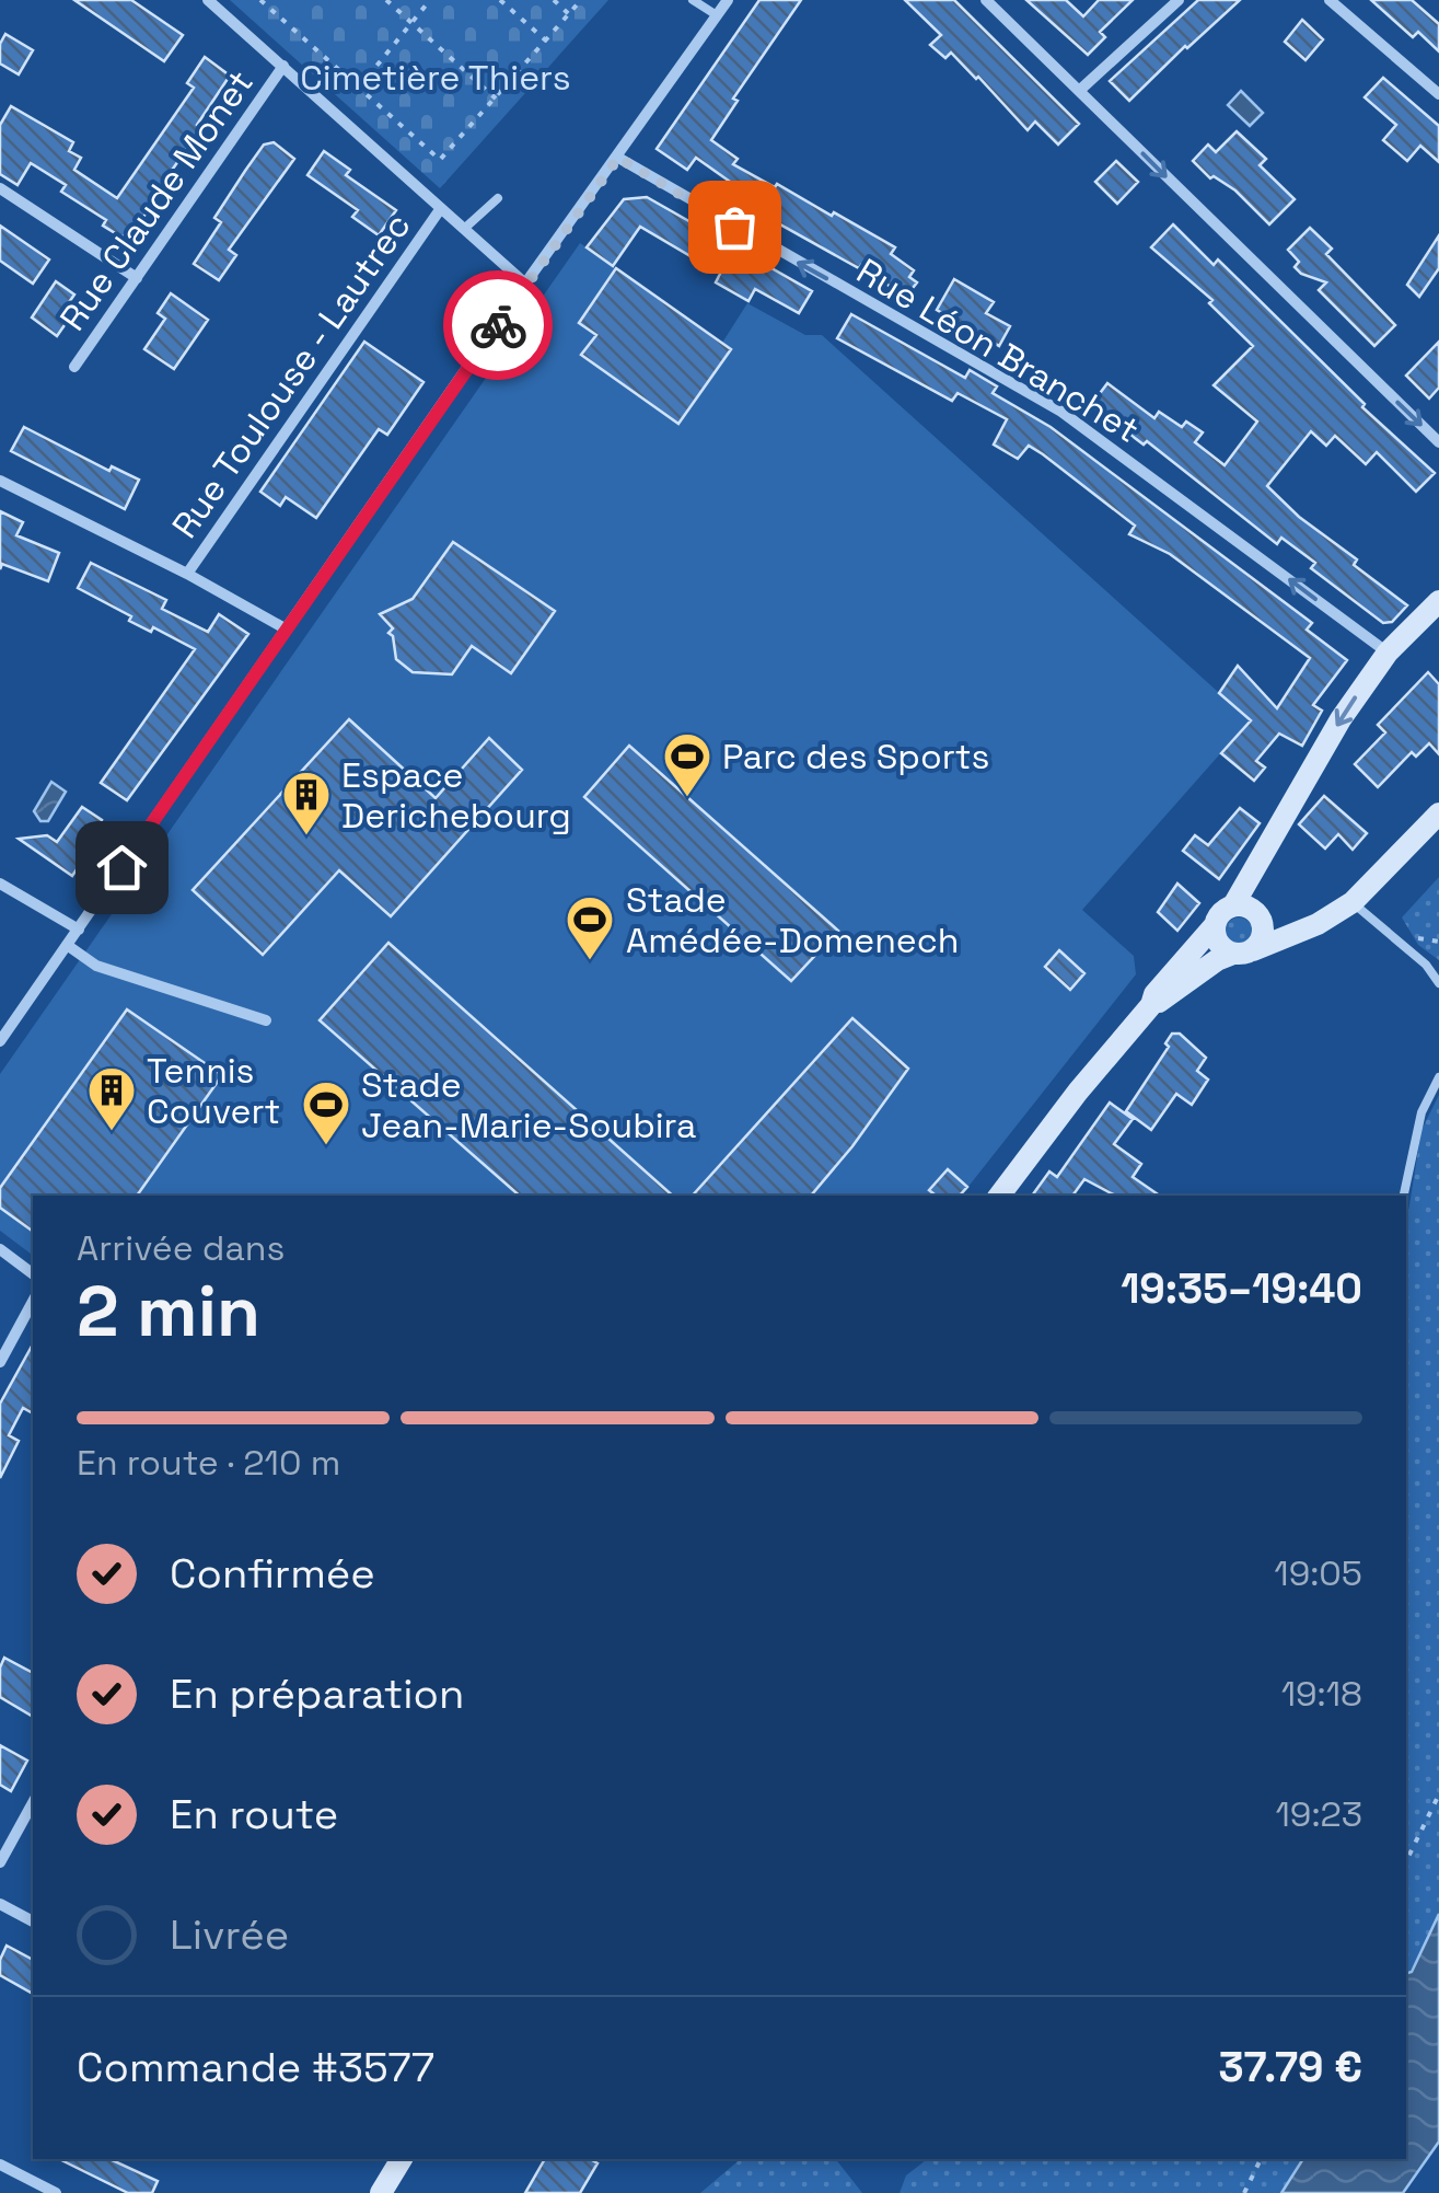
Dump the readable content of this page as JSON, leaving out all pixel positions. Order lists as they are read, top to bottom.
{
  "streets": {
    "street": ["Rue Claude Monet", "Rue Léon Branchet", "Rue Toulouse - Lautrec"]
  },
  "one_way": ["Rue Léon Branchet"],
  "parks": ["Cimetière Thiers"],
  "places": {
    "sports": ["Parc des Sports", "Stade Amédée-Domenech", "Stade Jean-Marie-Soubira"],
    "building": ["Espace Derichebourg", "Tennis Couvert"]
  },
  "page": {
    "heading": ["2 min", "Arrivée dans", "19:35–19:40"],
    "panel": ["Commande #3577", "37.79 €"],
    "bar": "En route · 210 m",
    "list": [
      ["Confirmée", "19:05"],
      ["En préparation", "19:18"],
      ["En route", "19:23"],
      "Livrée"
    ]
  }
}
